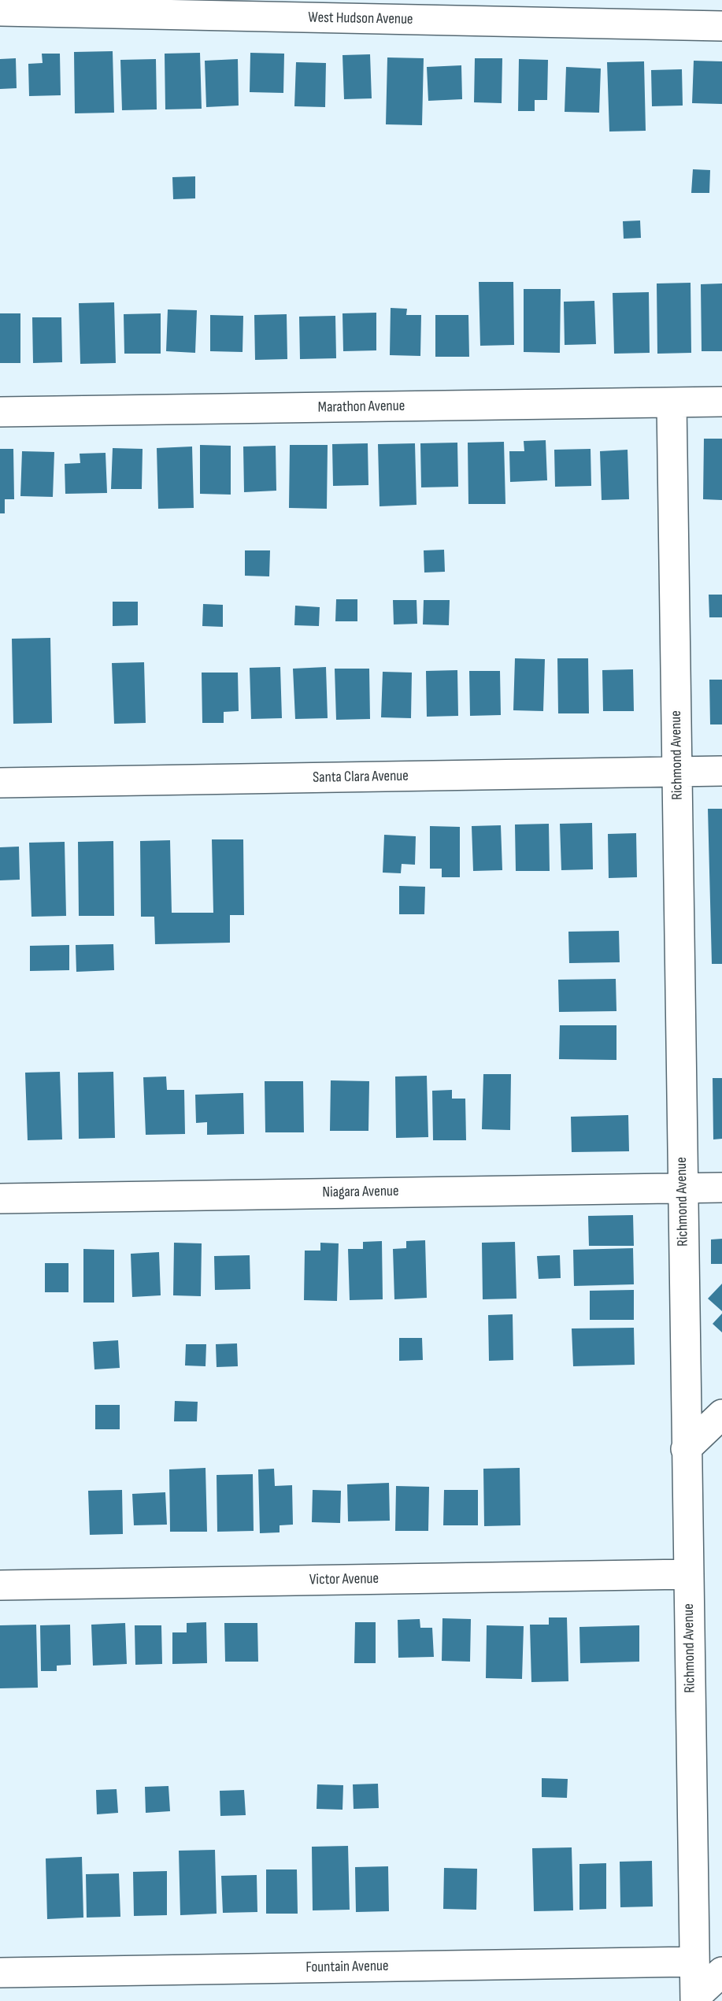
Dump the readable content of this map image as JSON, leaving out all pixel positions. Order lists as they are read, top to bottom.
{
  "streets": {
    "street": [
      "West Hudson Avenue",
      "Marathon Avenue",
      "Richmond Avenue",
      "Santa Clara Avenue",
      "Niagara Avenue",
      "Victor Avenue",
      "Fountain Avenue"
    ]
  },
  "crossings": [
    ["Marathon Avenue", "Richmond Avenue"],
    ["Richmond Avenue", "Santa Clara Avenue"],
    ["Richmond Avenue", "Niagara Avenue"],
    ["Richmond Avenue", "Victor Avenue"],
    ["Richmond Avenue", "Fountain Avenue"]
  ]
}
